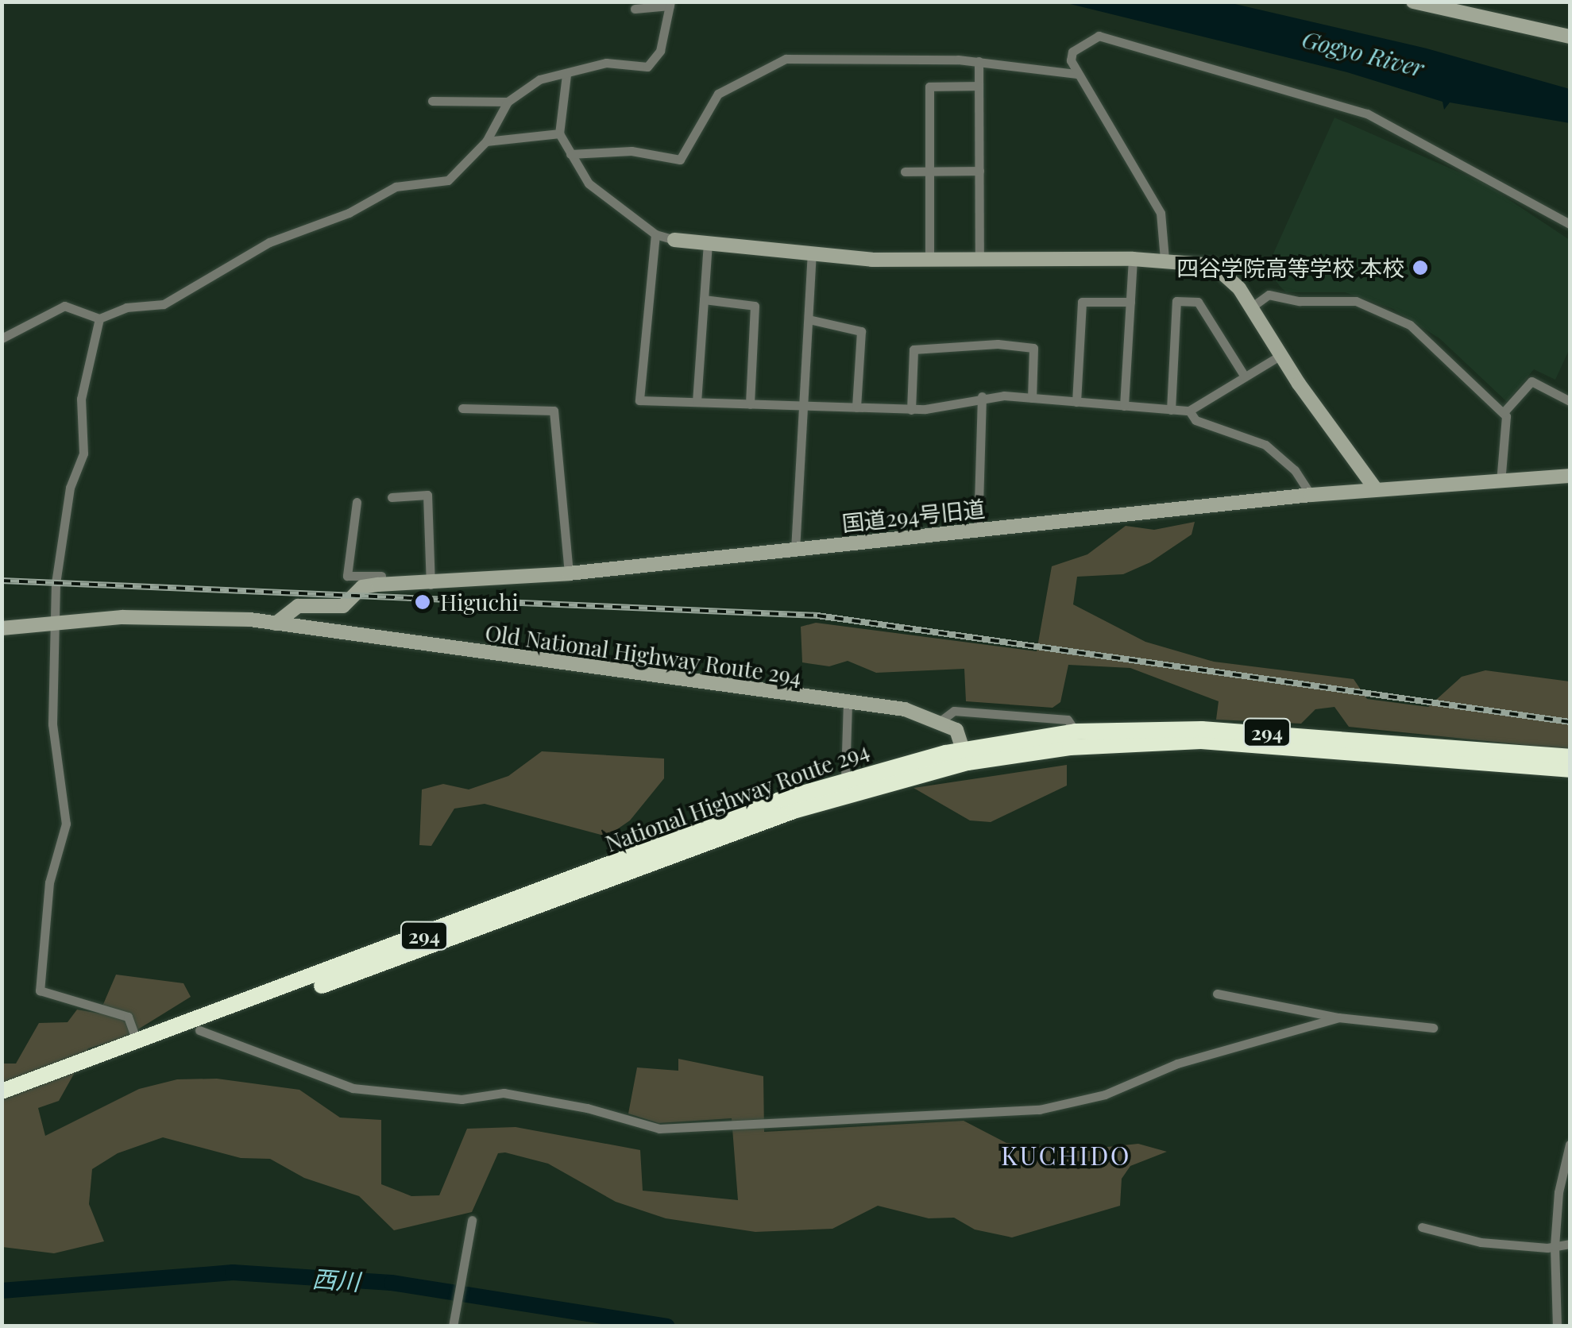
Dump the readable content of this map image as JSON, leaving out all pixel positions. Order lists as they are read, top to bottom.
{
  "streets": {
    "highway": ["294", "National Highway Route 294"],
    "street": ["国道294号旧道", "Old National Highway Route 294"]
  },
  "crossings": [
    ["国道294号旧道", "Old National Highway Route 294"]
  ],
  "districts": ["KUCHIDO"],
  "water": ["Gogyo River", "西川"],
  "places": ["四谷学院高等学校 本校", "Higuchi"]
}
